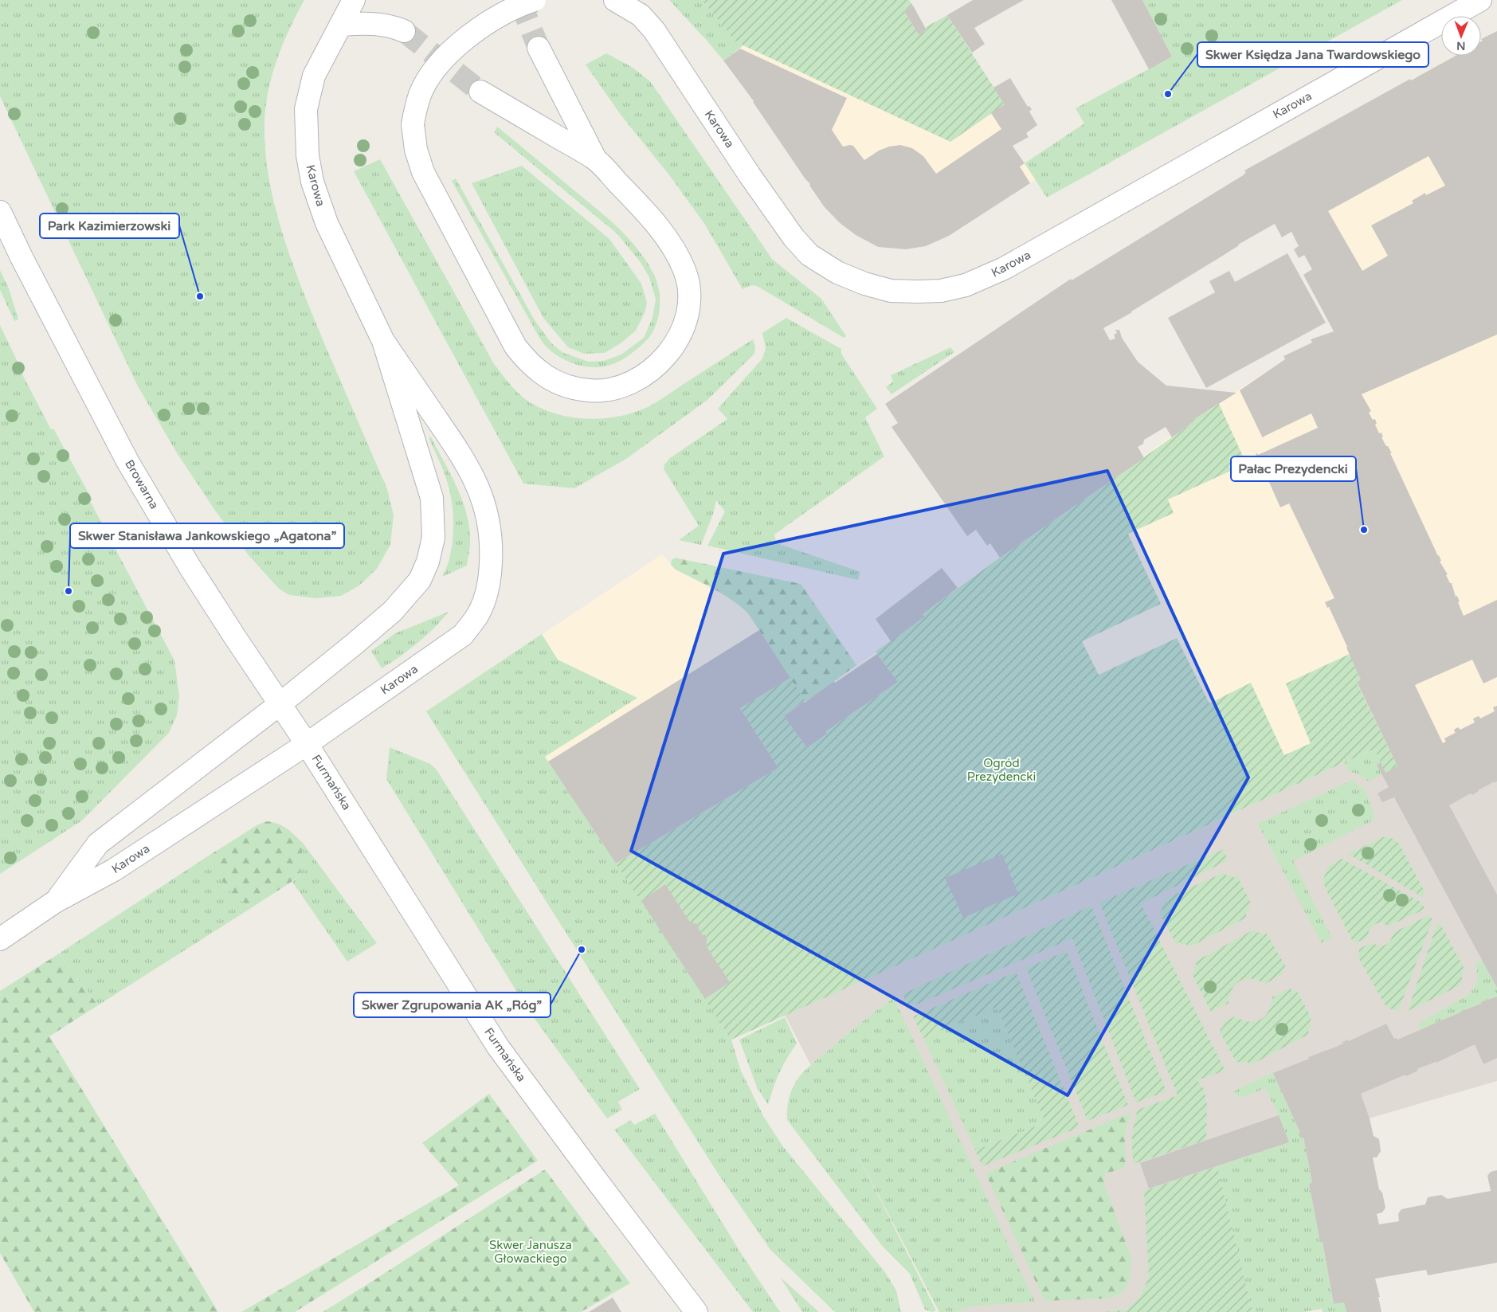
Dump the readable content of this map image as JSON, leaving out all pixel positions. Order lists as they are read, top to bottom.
{
  "streets": {
    "street": ["Karowa", "Browarna", "Furmańska"]
  },
  "crossings": [
    ["Karowa", "Browarna"],
    ["Karowa", "Furmańska"],
    ["Browarna", "Furmańska"]
  ],
  "parks": ["Ogród Prezydencki", "Skwer Janusza Głowackiego"],
  "places": [
    "Skwer Księdza Jana Twardowskiego",
    "Park Kazimierzowski",
    "Pałac Prezydencki",
    "Skwer Stanisława Jankowskiego „Agatona”",
    "Skwer Zgrupowania AK „Róg”"
  ],
  "north": "bottom"
}
